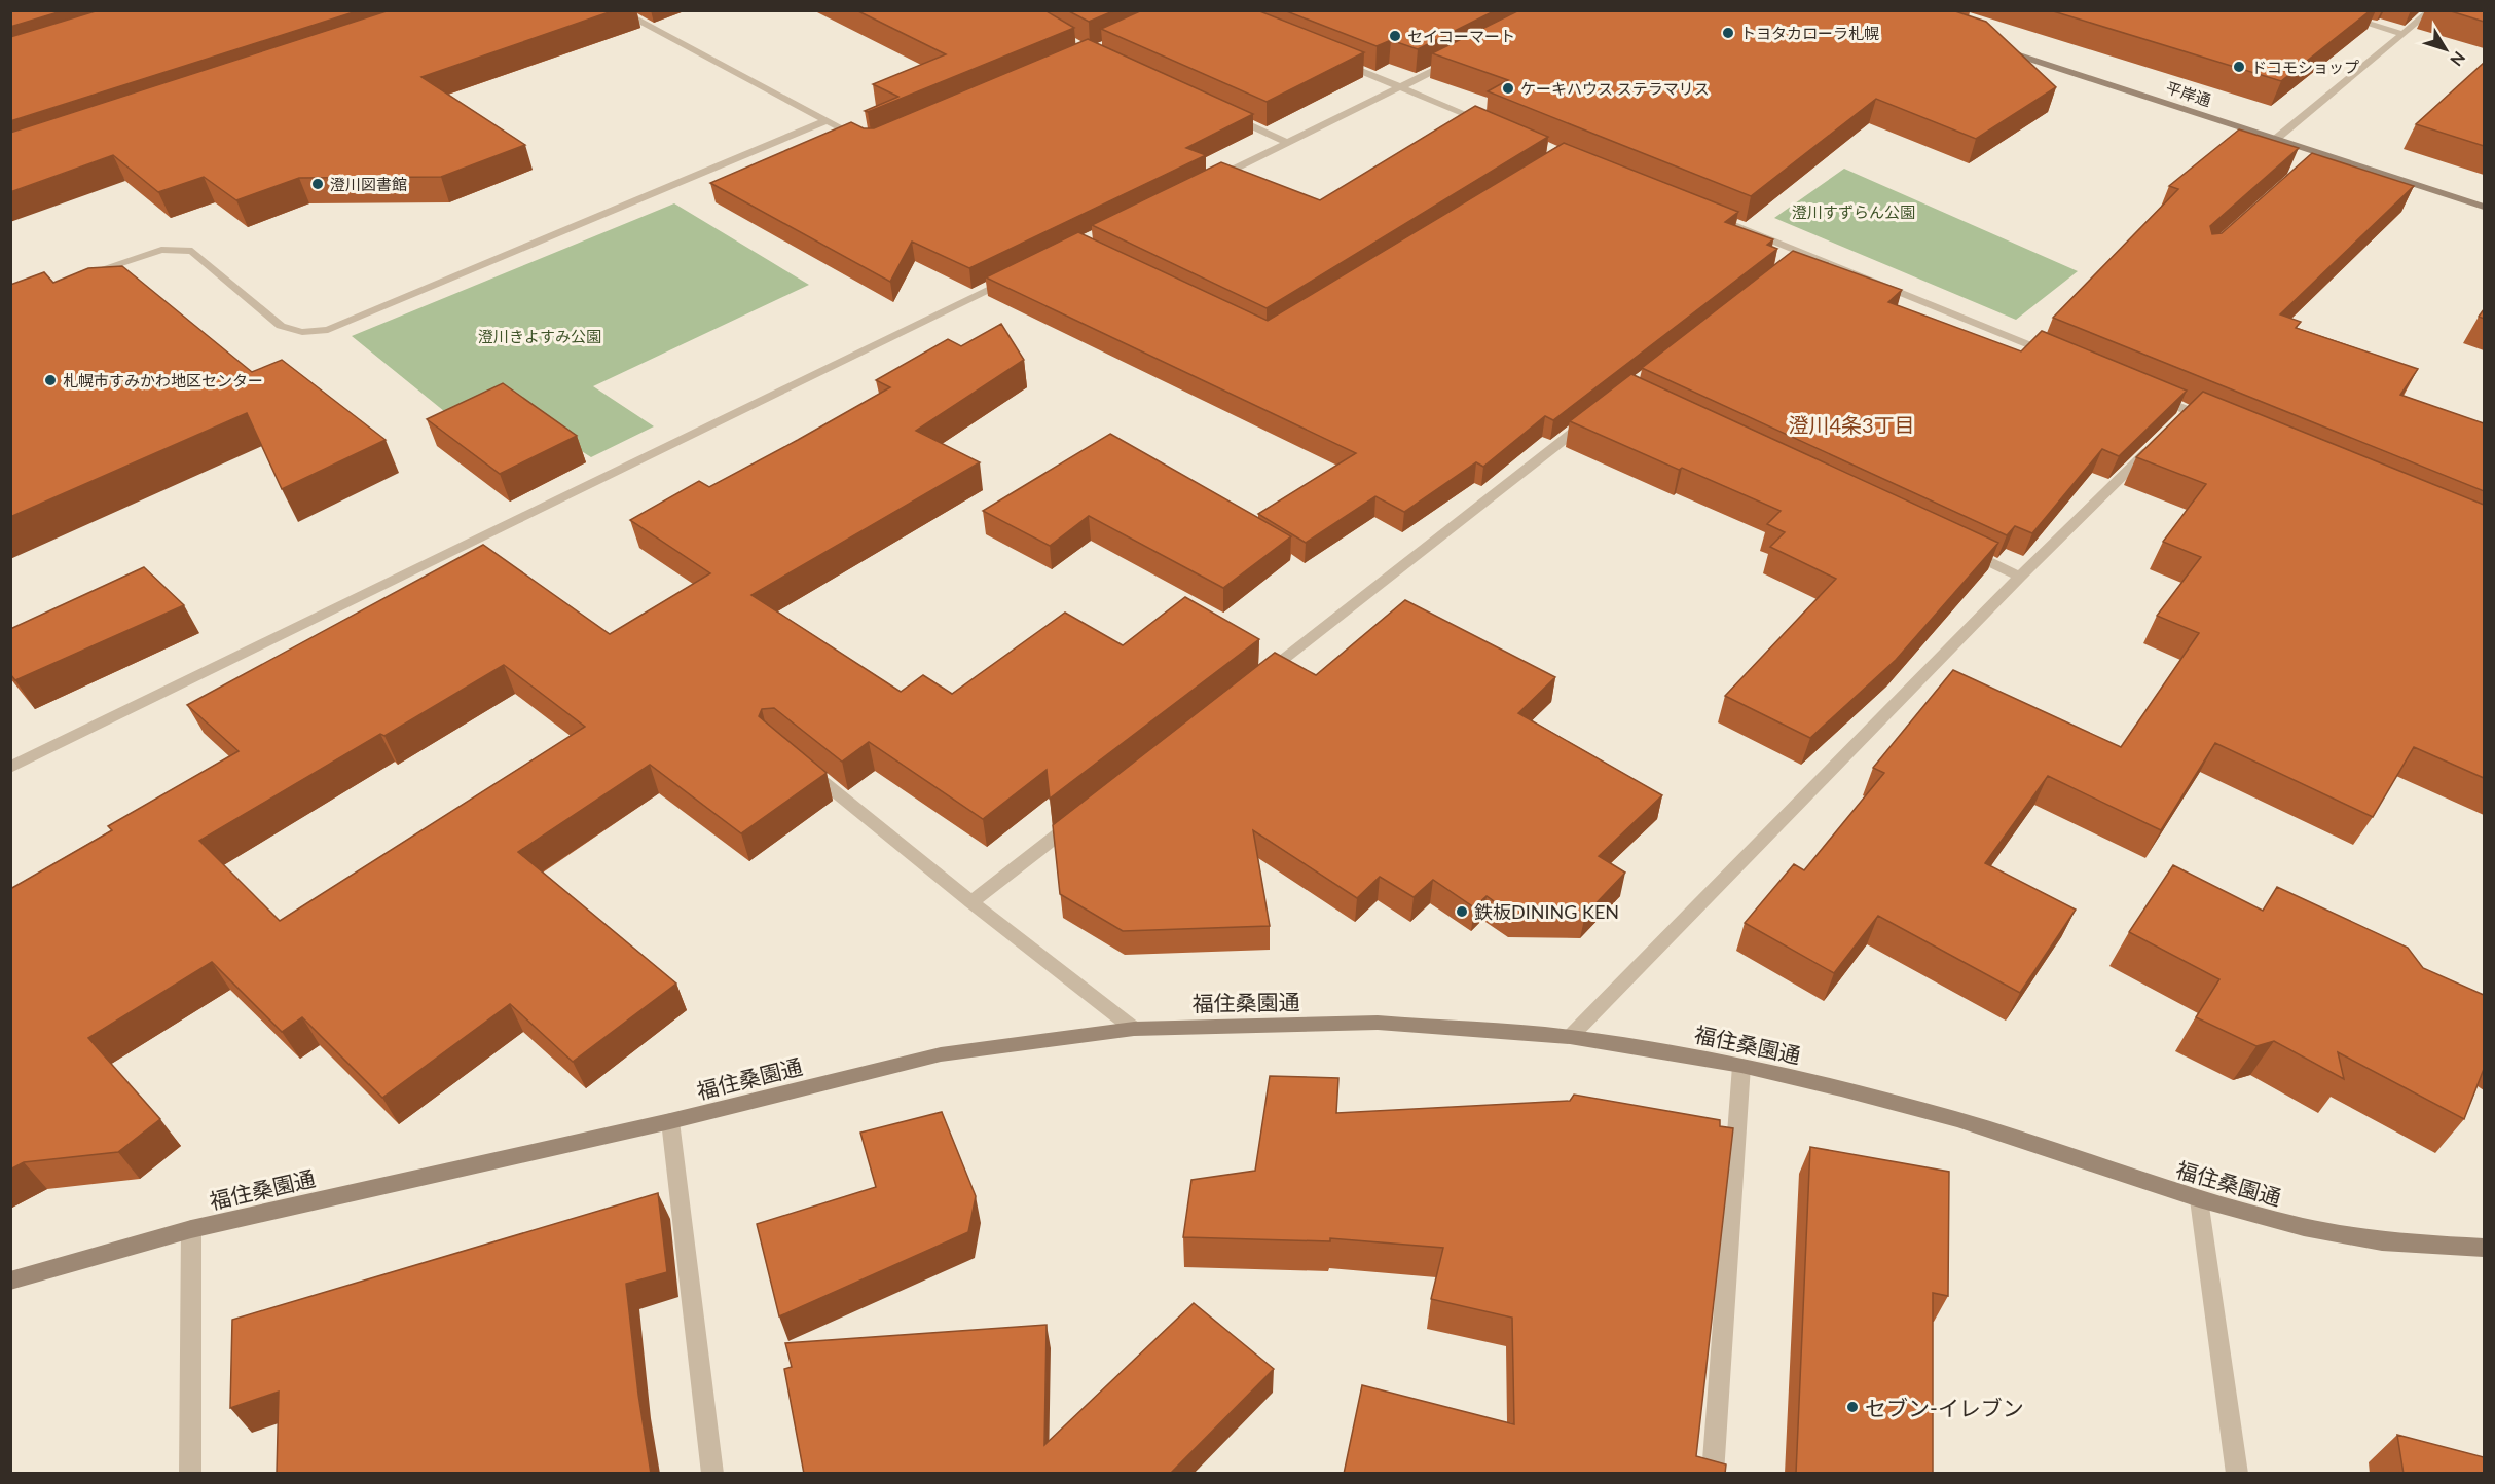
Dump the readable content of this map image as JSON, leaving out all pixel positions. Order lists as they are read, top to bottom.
{
  "streets": {
    "street": ["平岸通", "福住桑園通"]
  },
  "districts": ["澄川4条3丁目"],
  "parks": ["澄川すずらん公園", "澄川きよすみ公園"],
  "places": [
    "トヨタカローラ札幌",
    "セイコーマート",
    "ドコモショップ",
    "ケーキハウス ステラマリス",
    "澄川図書館",
    "札幌市すみかわ地区センター",
    "鉄板DINING KEN",
    "セブン-イレブン"
  ],
  "north": "bottom right"
}
